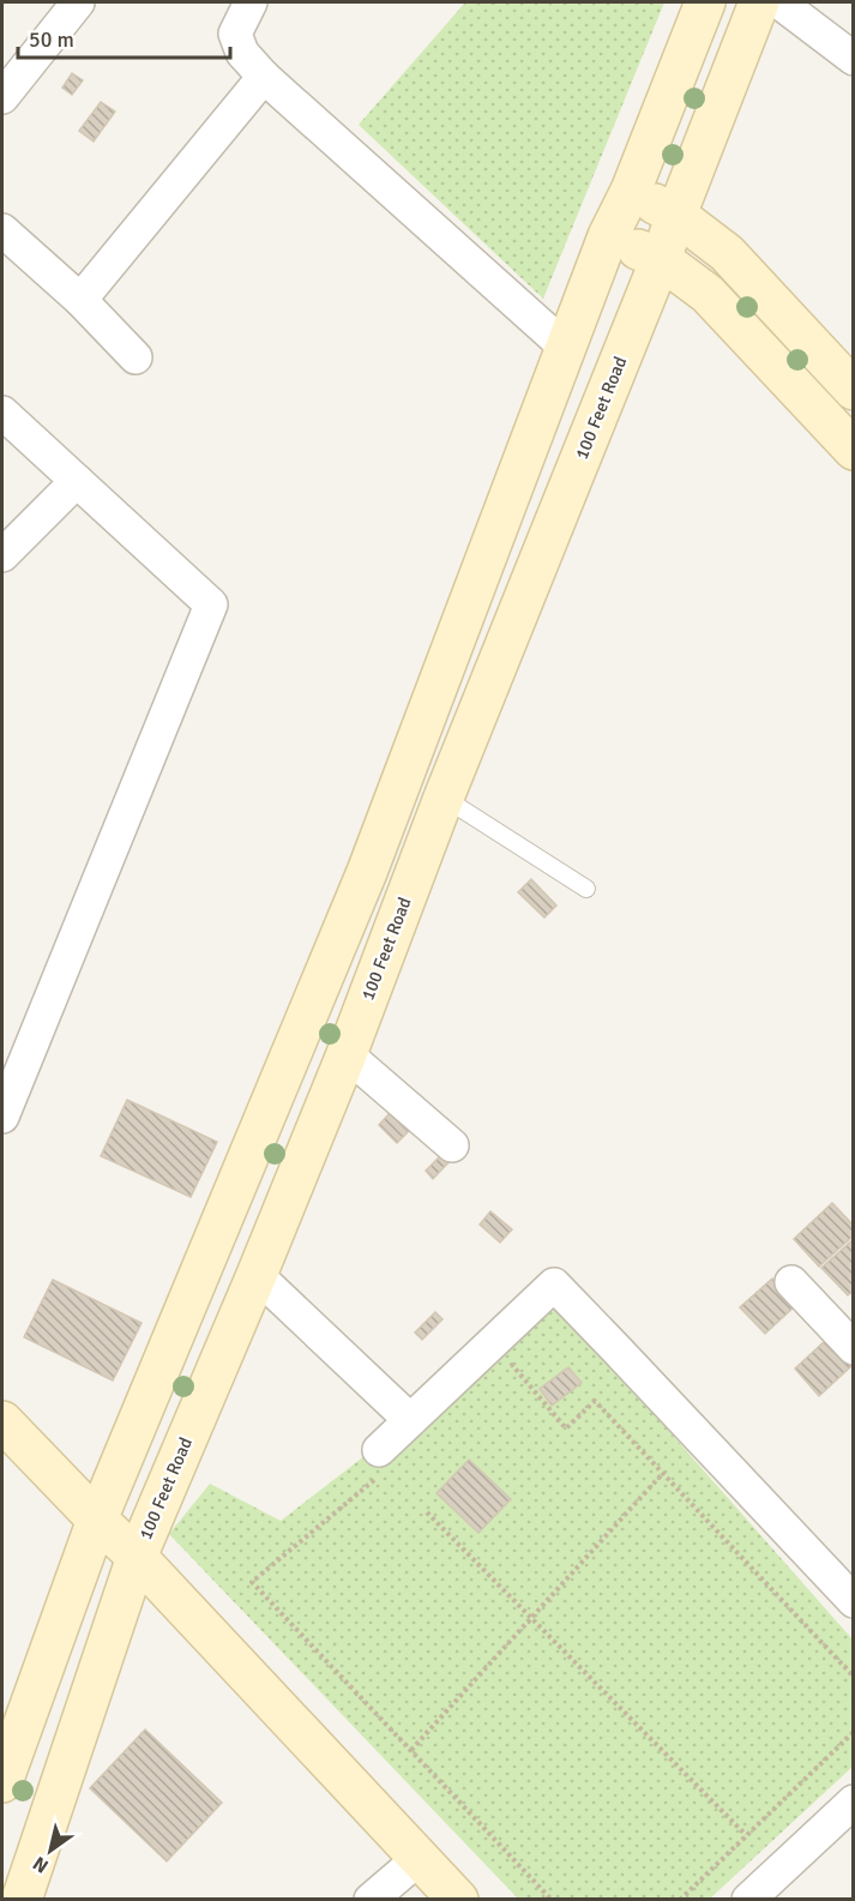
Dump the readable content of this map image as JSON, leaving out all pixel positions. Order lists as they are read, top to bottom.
{
  "streets": {
    "main road": ["100 Feet Road"]
  },
  "scale_bar": "50 m",
  "north": "bottom left"
}
